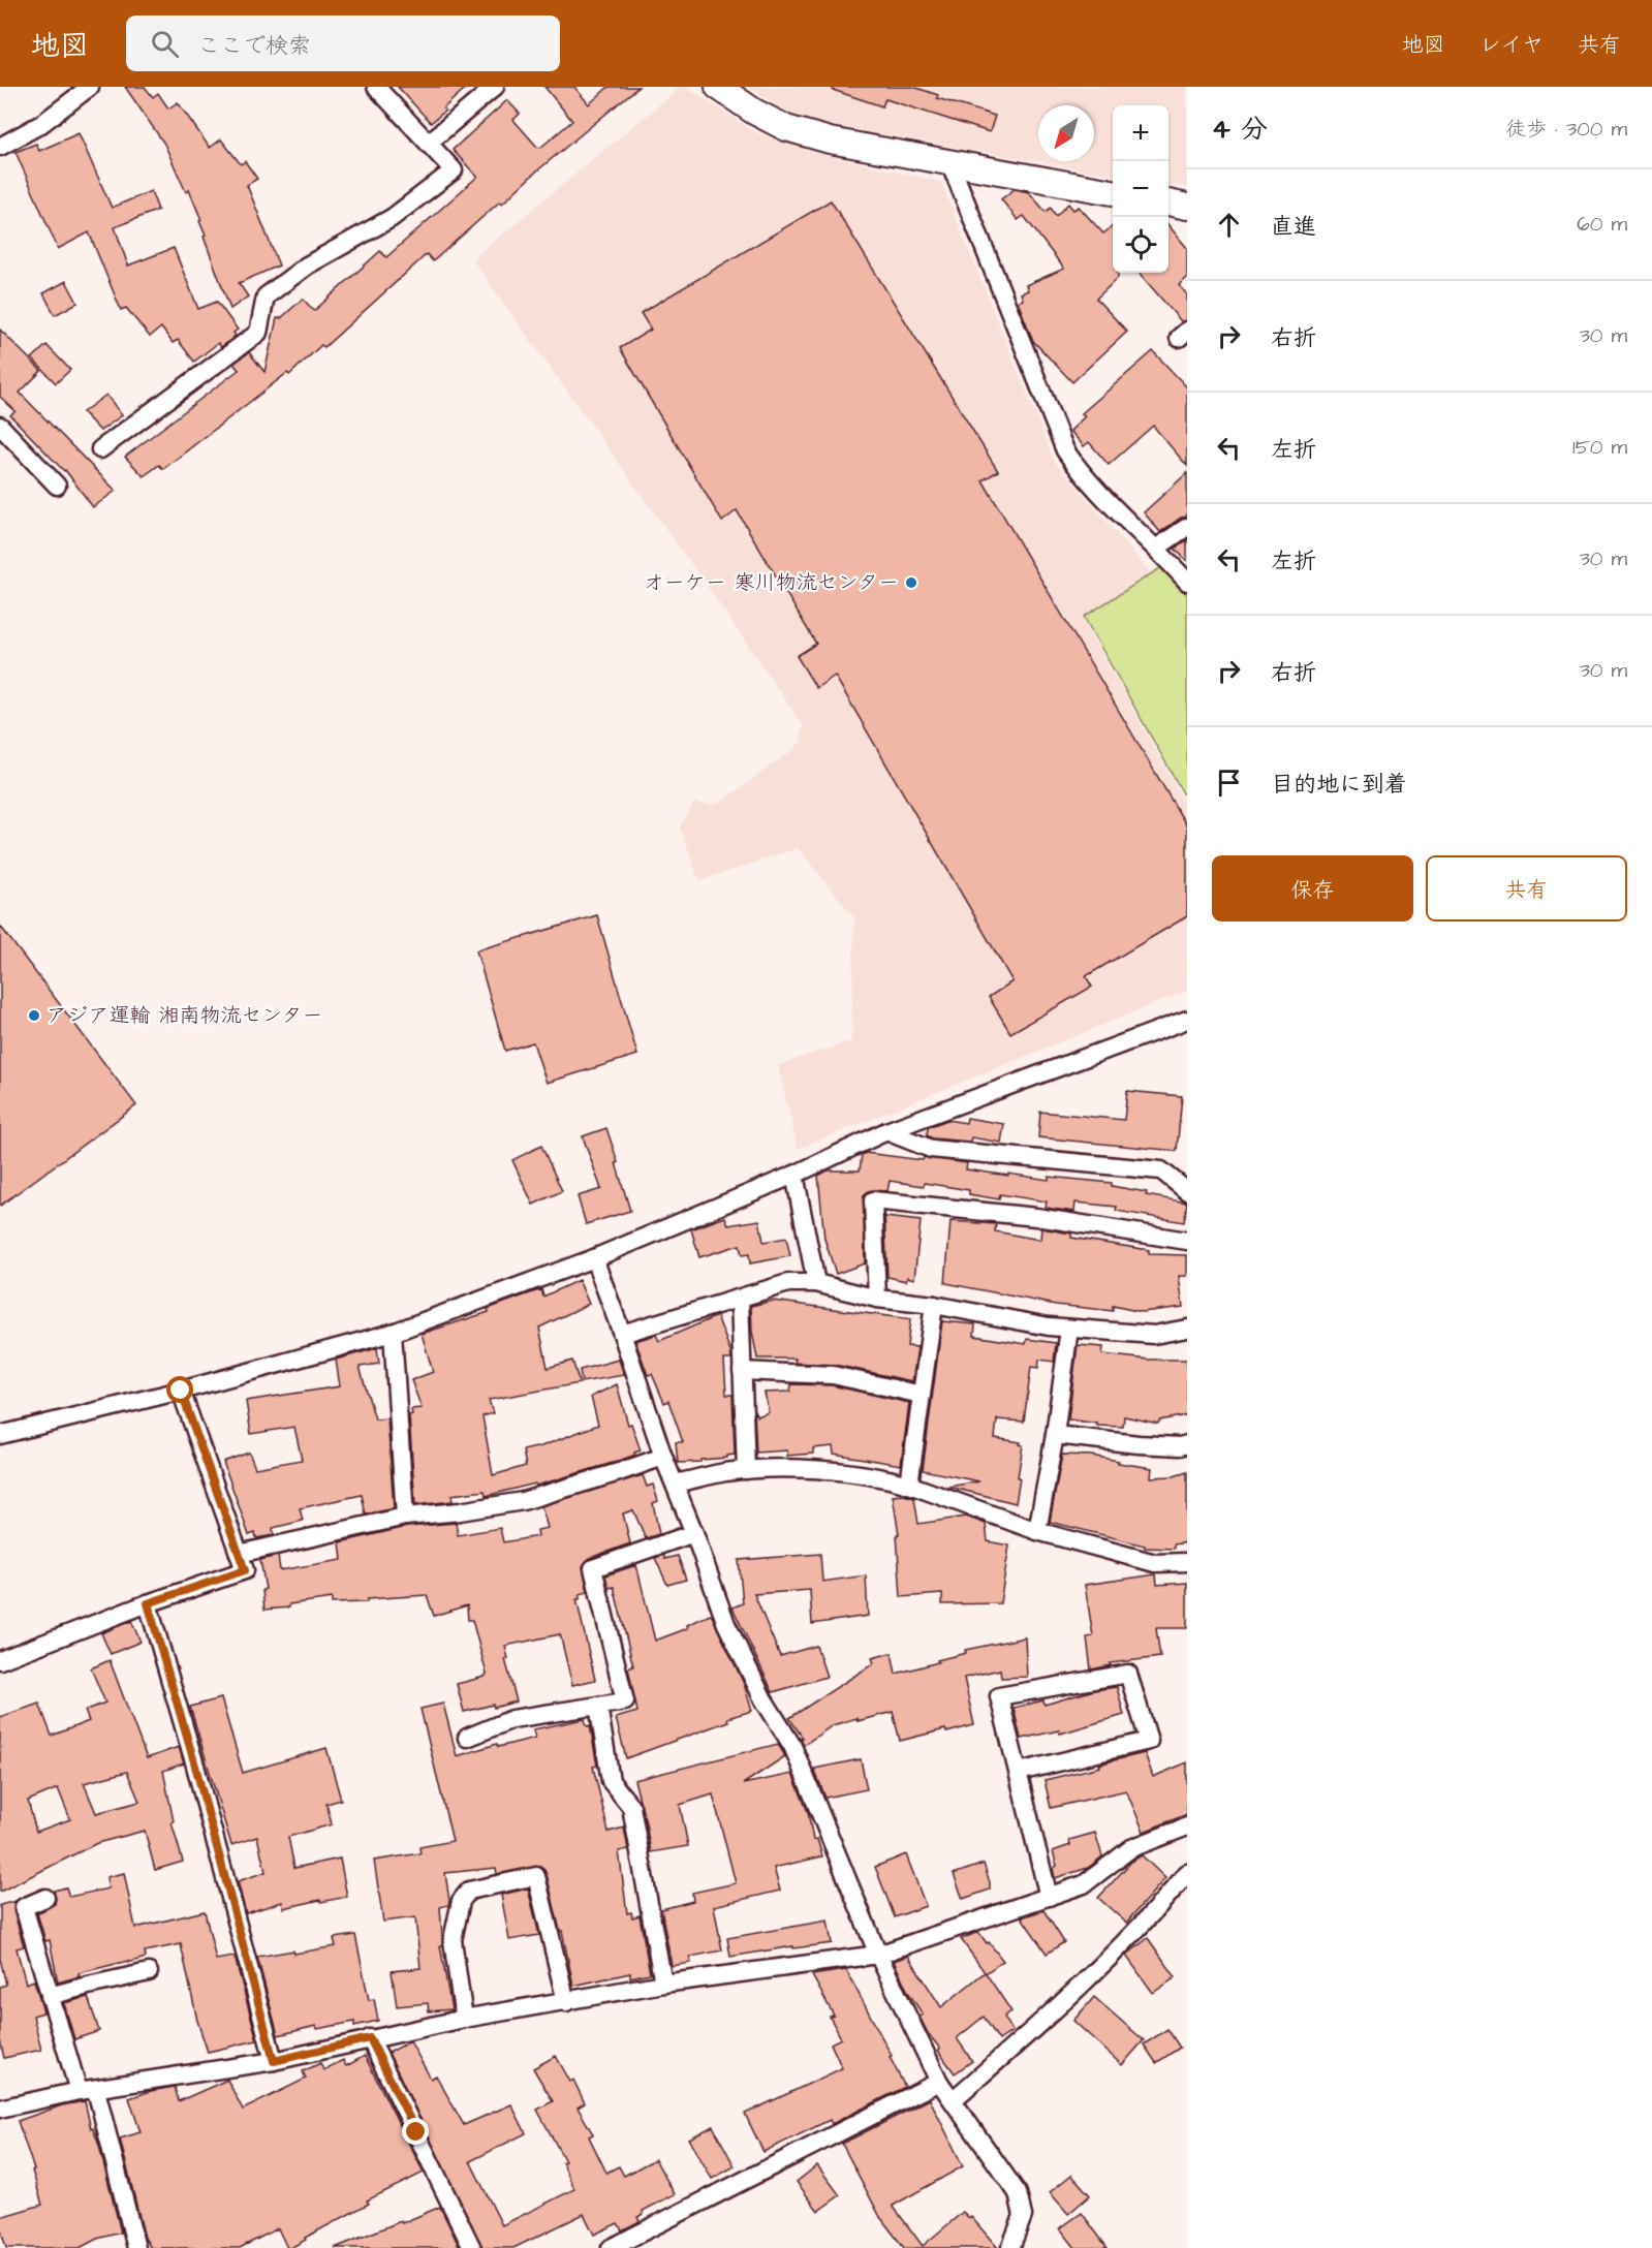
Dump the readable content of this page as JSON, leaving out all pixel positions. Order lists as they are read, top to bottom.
{
  "places": ["オーケー 寒川物流センター", "アジア運輸 湘南物流センター"],
  "north": "bottom left",
  "page": {
    "header": "地図",
    "search": "ここで検索",
    "nav": ["地図", "レイヤ", "共有"],
    "heading": ["4 分", "徒歩 · 300 m"],
    "map_buttons": ["+", "−"],
    "list": [
      ["直進", "60 m"],
      ["右折", "30 m"],
      ["左折", "150 m"],
      ["左折", "30 m"],
      ["右折", "30 m"],
      "目的地に到着"
    ],
    "buttons": ["保存", "共有"]
  }
}
